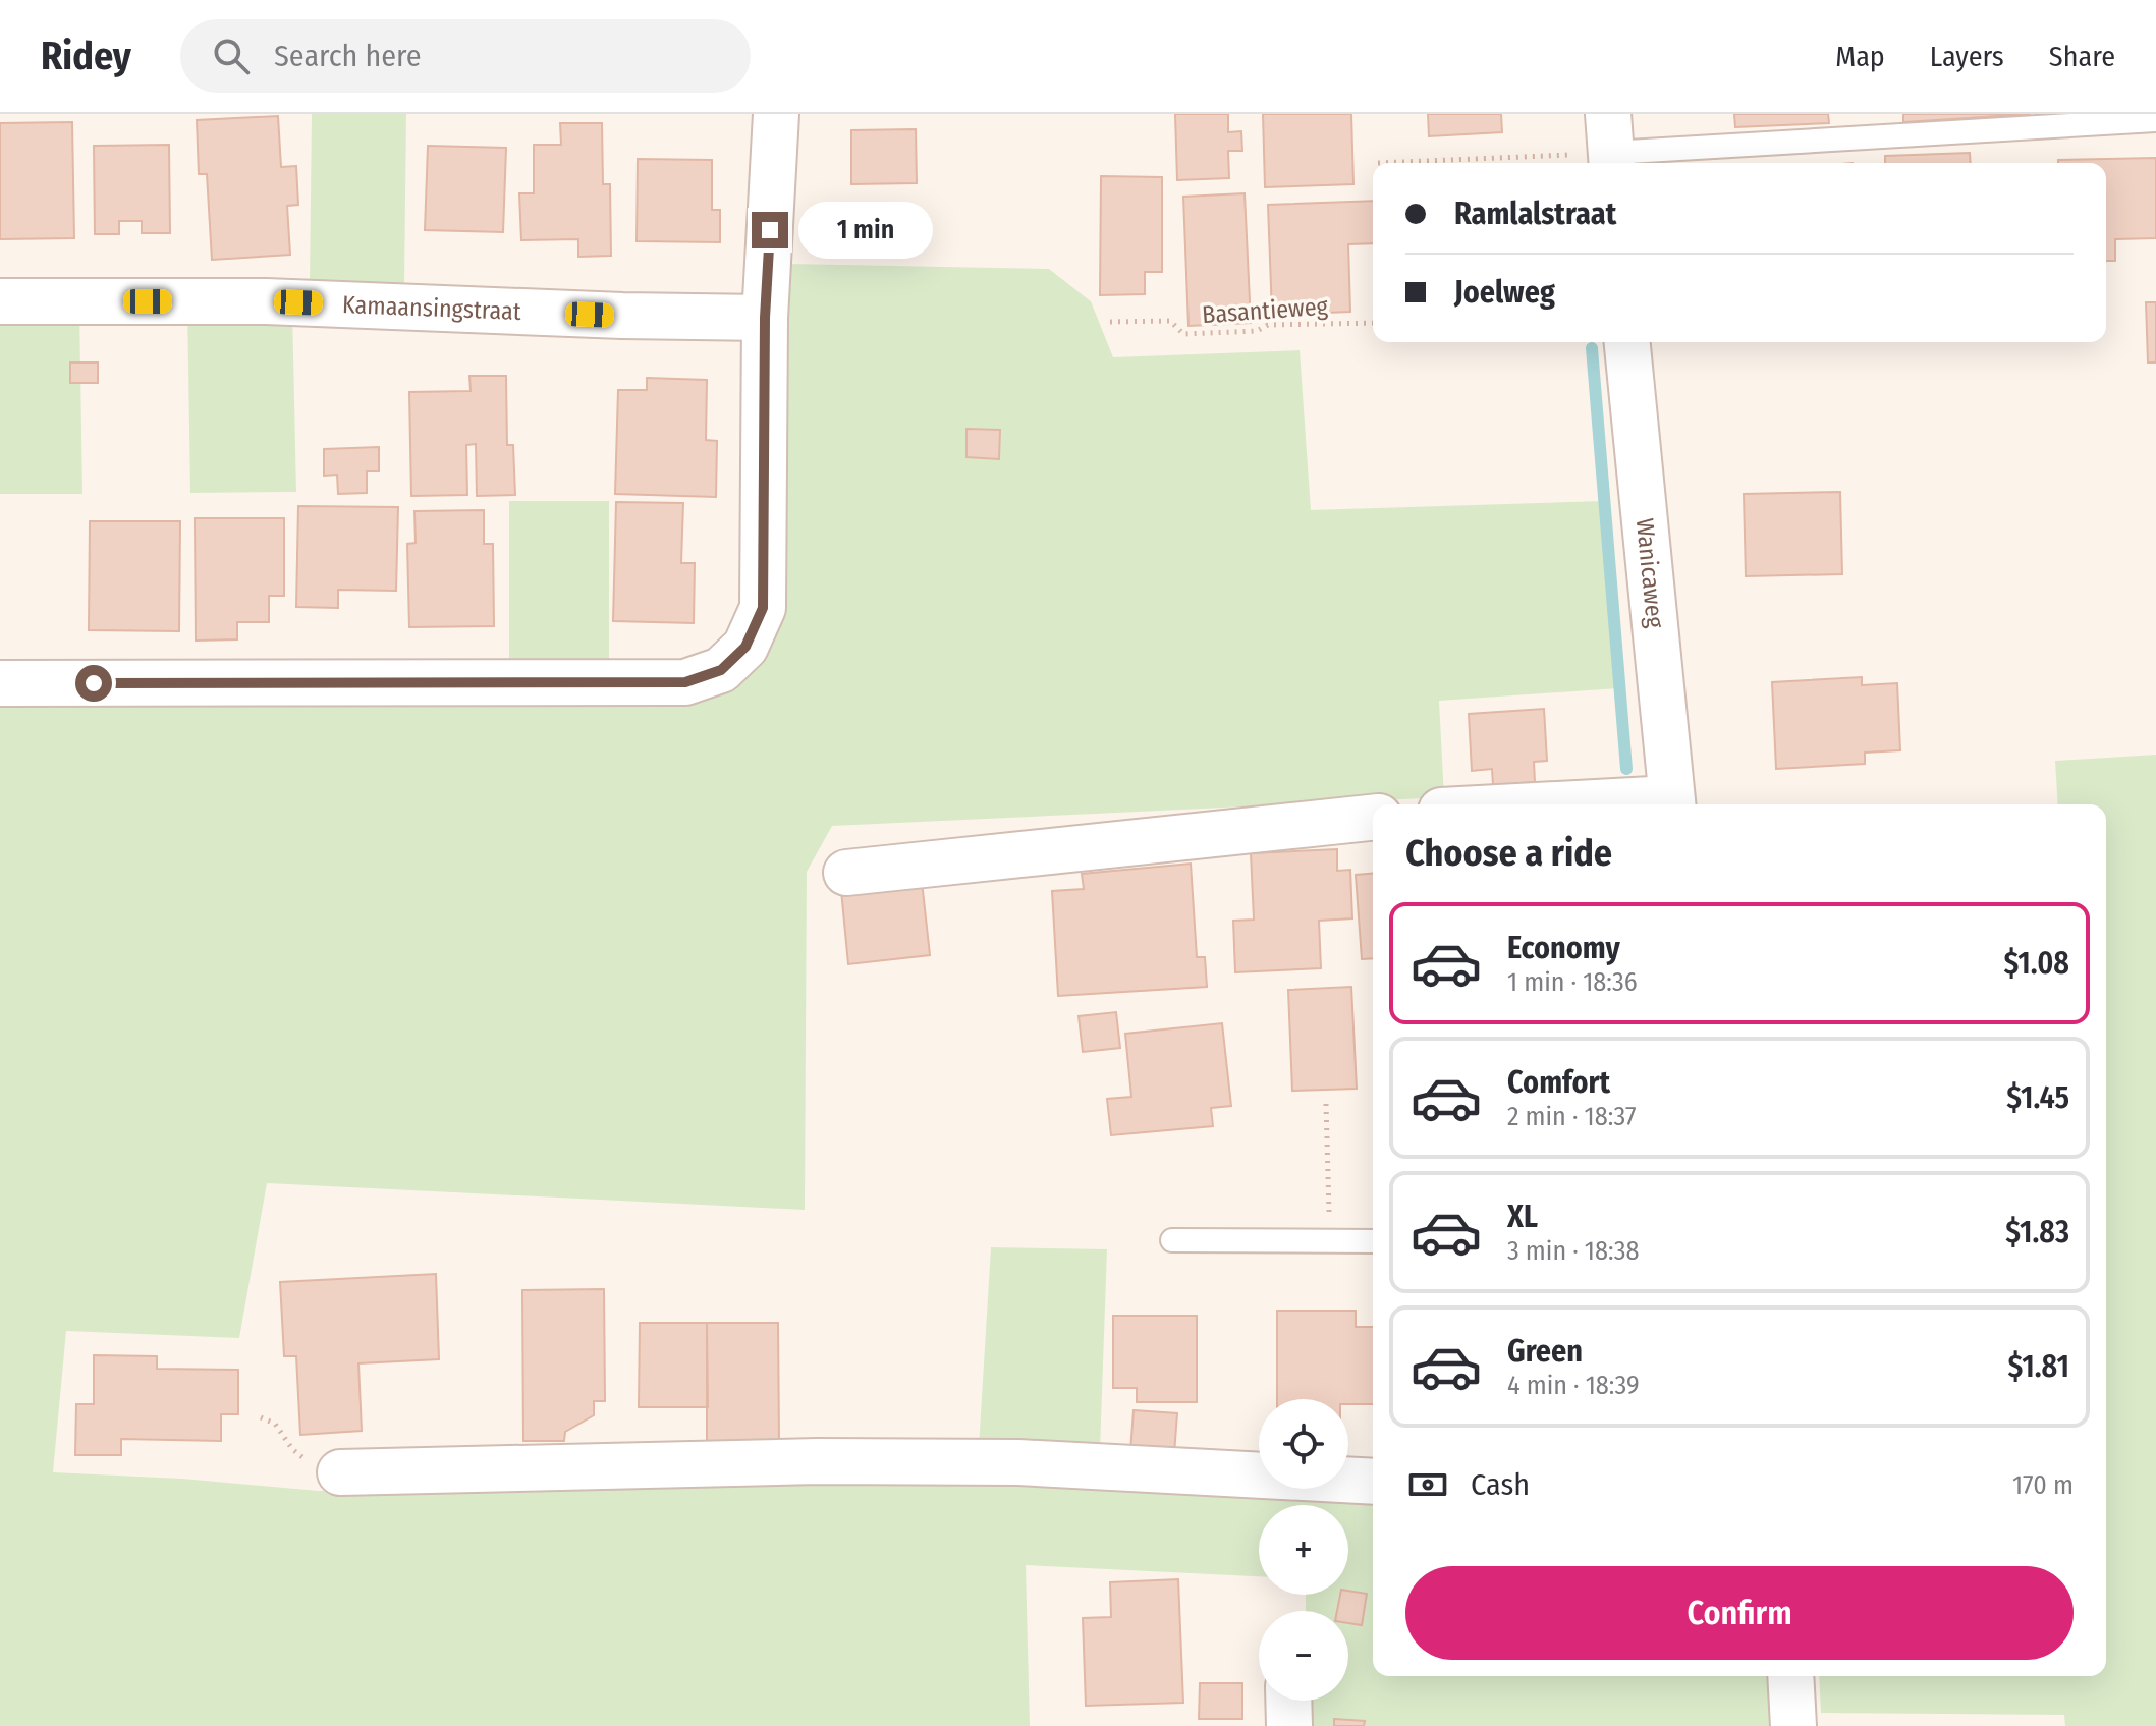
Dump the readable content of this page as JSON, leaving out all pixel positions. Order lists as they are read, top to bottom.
{
  "streets": {
    "street": ["Kamaansingstraat", "Wanicaweg"],
    "path": ["Basantieweg"]
  },
  "page": {
    "header": "Ridey",
    "search": "Search here",
    "nav": ["Map", "Layers", "Share"],
    "banner": ["Ramlalstraat", "Joelweg"],
    "bubble": "1 min",
    "heading": "Choose a ride",
    "list": [
      {
        "name": "Economy",
        "note": "1 min · 18:36",
        "value": "$1.08"
      },
      {
        "name": "Comfort",
        "note": "2 min · 18:37",
        "value": "$1.45"
      },
      {
        "name": "XL",
        "note": "3 min · 18:38",
        "value": "$1.83"
      },
      {
        "name": "Green",
        "note": "4 min · 18:39",
        "value": "$1.81"
      }
    ],
    "map_buttons": ["+", "−"],
    "pay": ["Cash", "170 m"],
    "buttons": "Confirm"
  }
}
